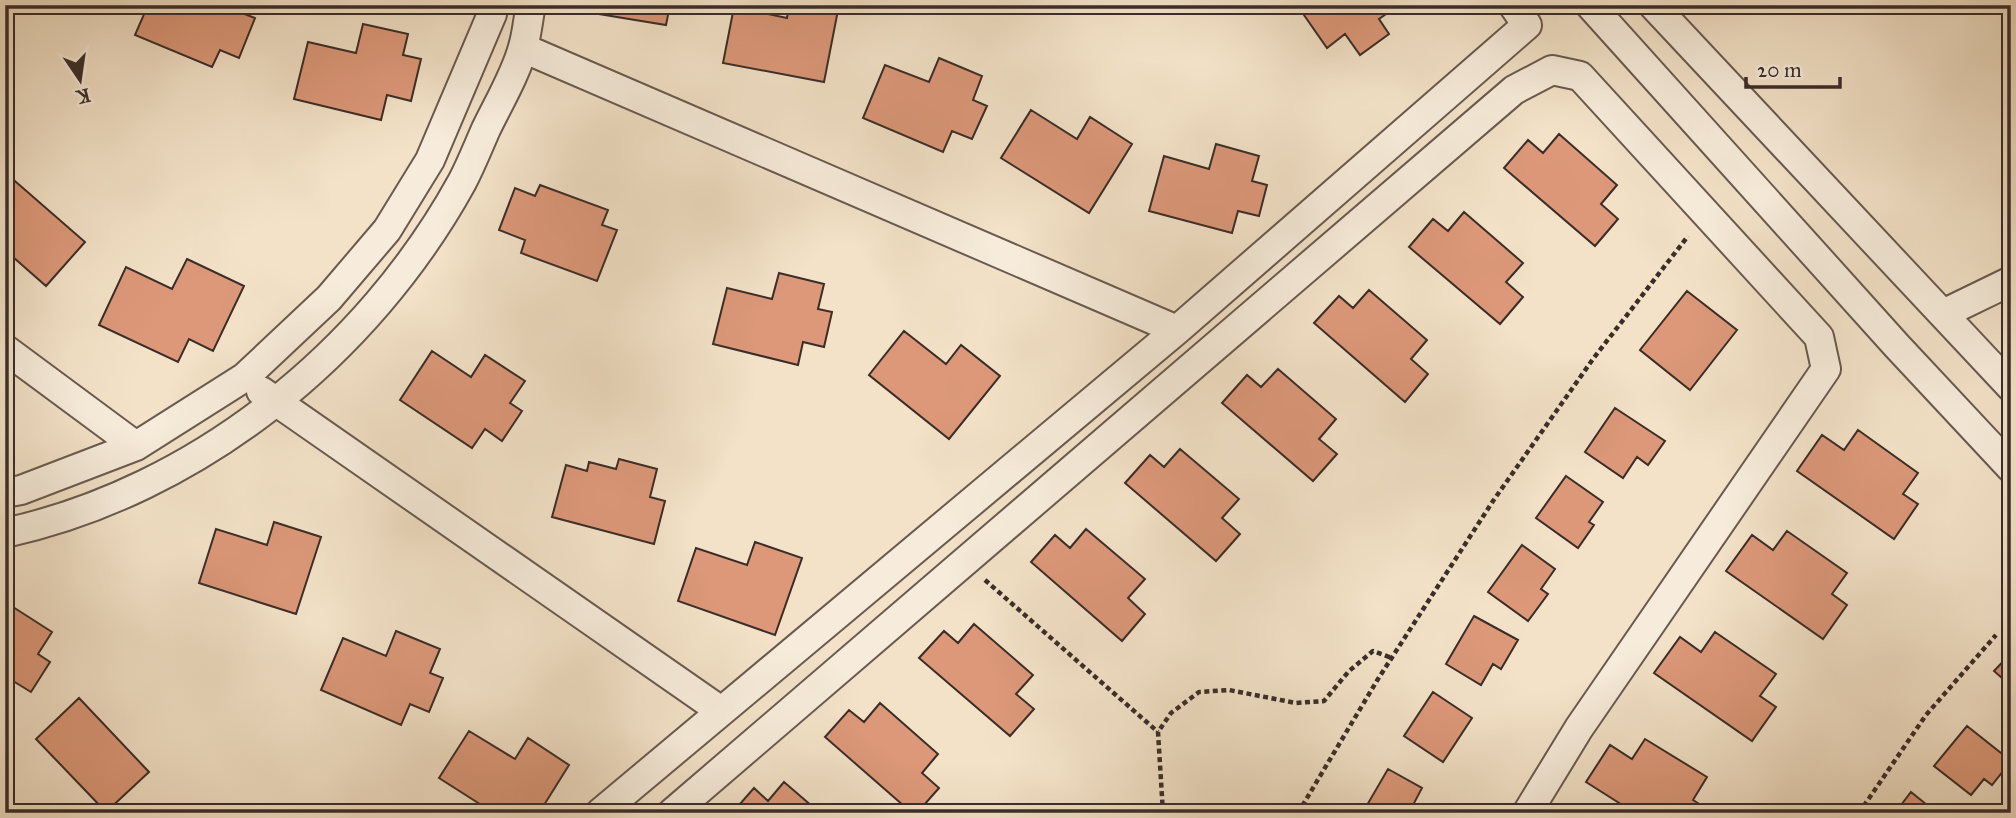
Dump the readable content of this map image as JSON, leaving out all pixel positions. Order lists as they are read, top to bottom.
{
  "scale_bar": "20 m",
  "north": "bottom"
}
